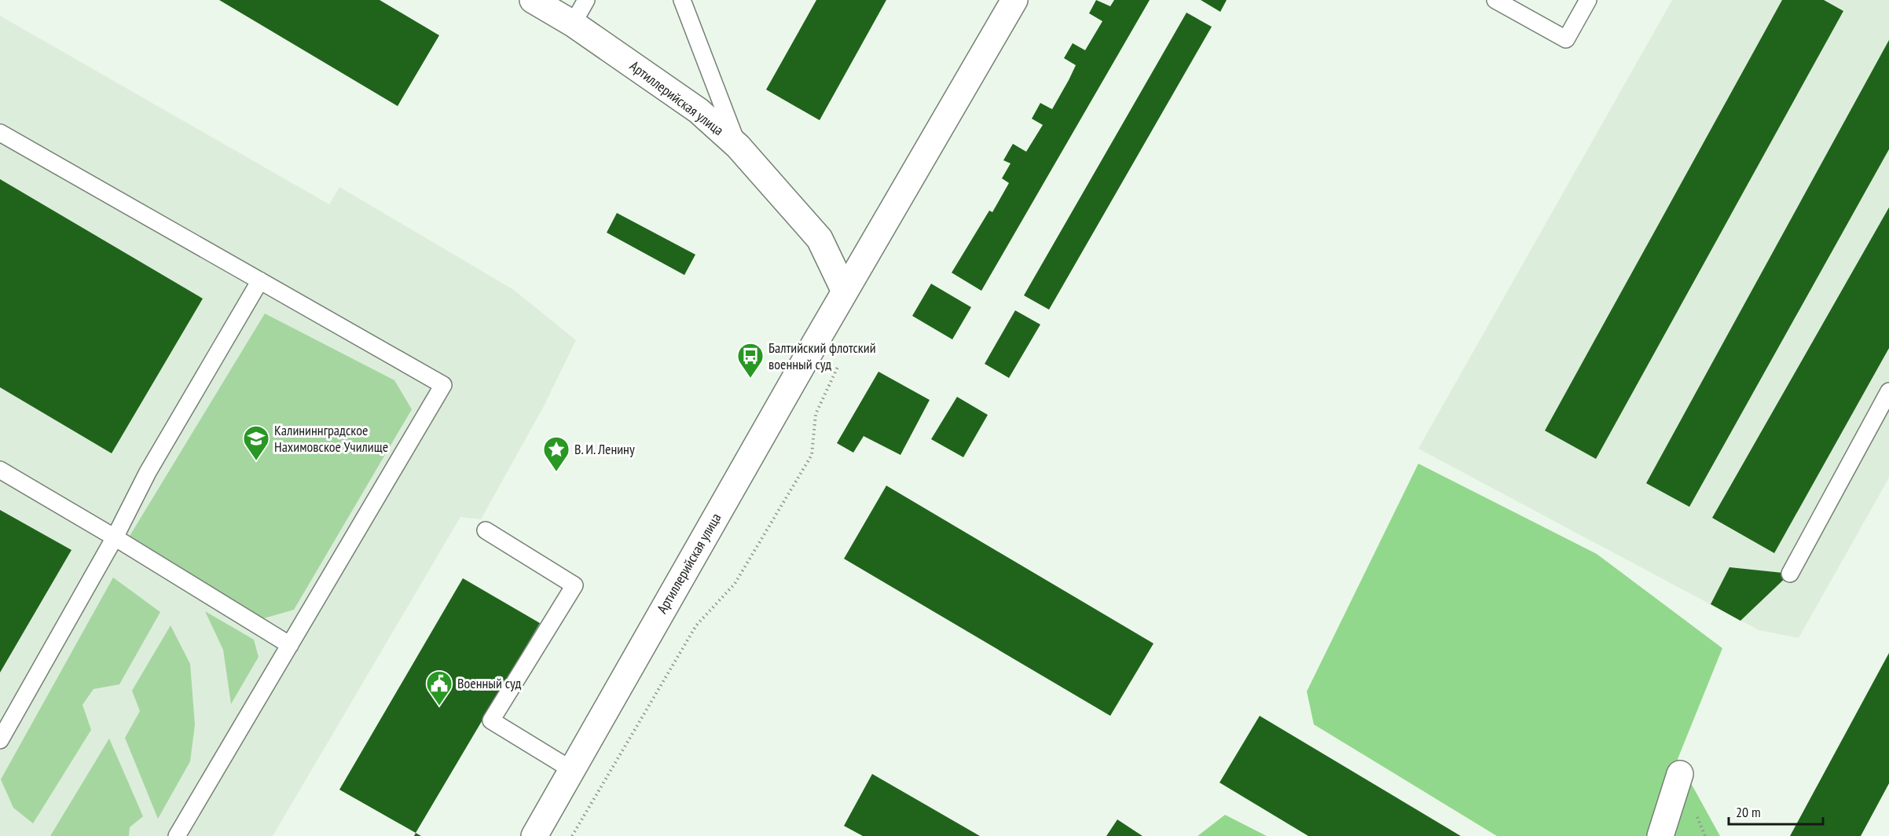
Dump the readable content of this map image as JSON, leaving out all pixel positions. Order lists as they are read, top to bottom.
{
  "streets": {
    "main road": ["Артиллерийская улица"]
  },
  "places": {
    "bus stop": ["Балтийский флотский военный суд"],
    "school or university": ["Калининнградское Нахимовское Училище"],
    "place": ["В. И. Ленину"],
    "public building": ["Военный суд"]
  },
  "scale_bar": "20 m"
}
